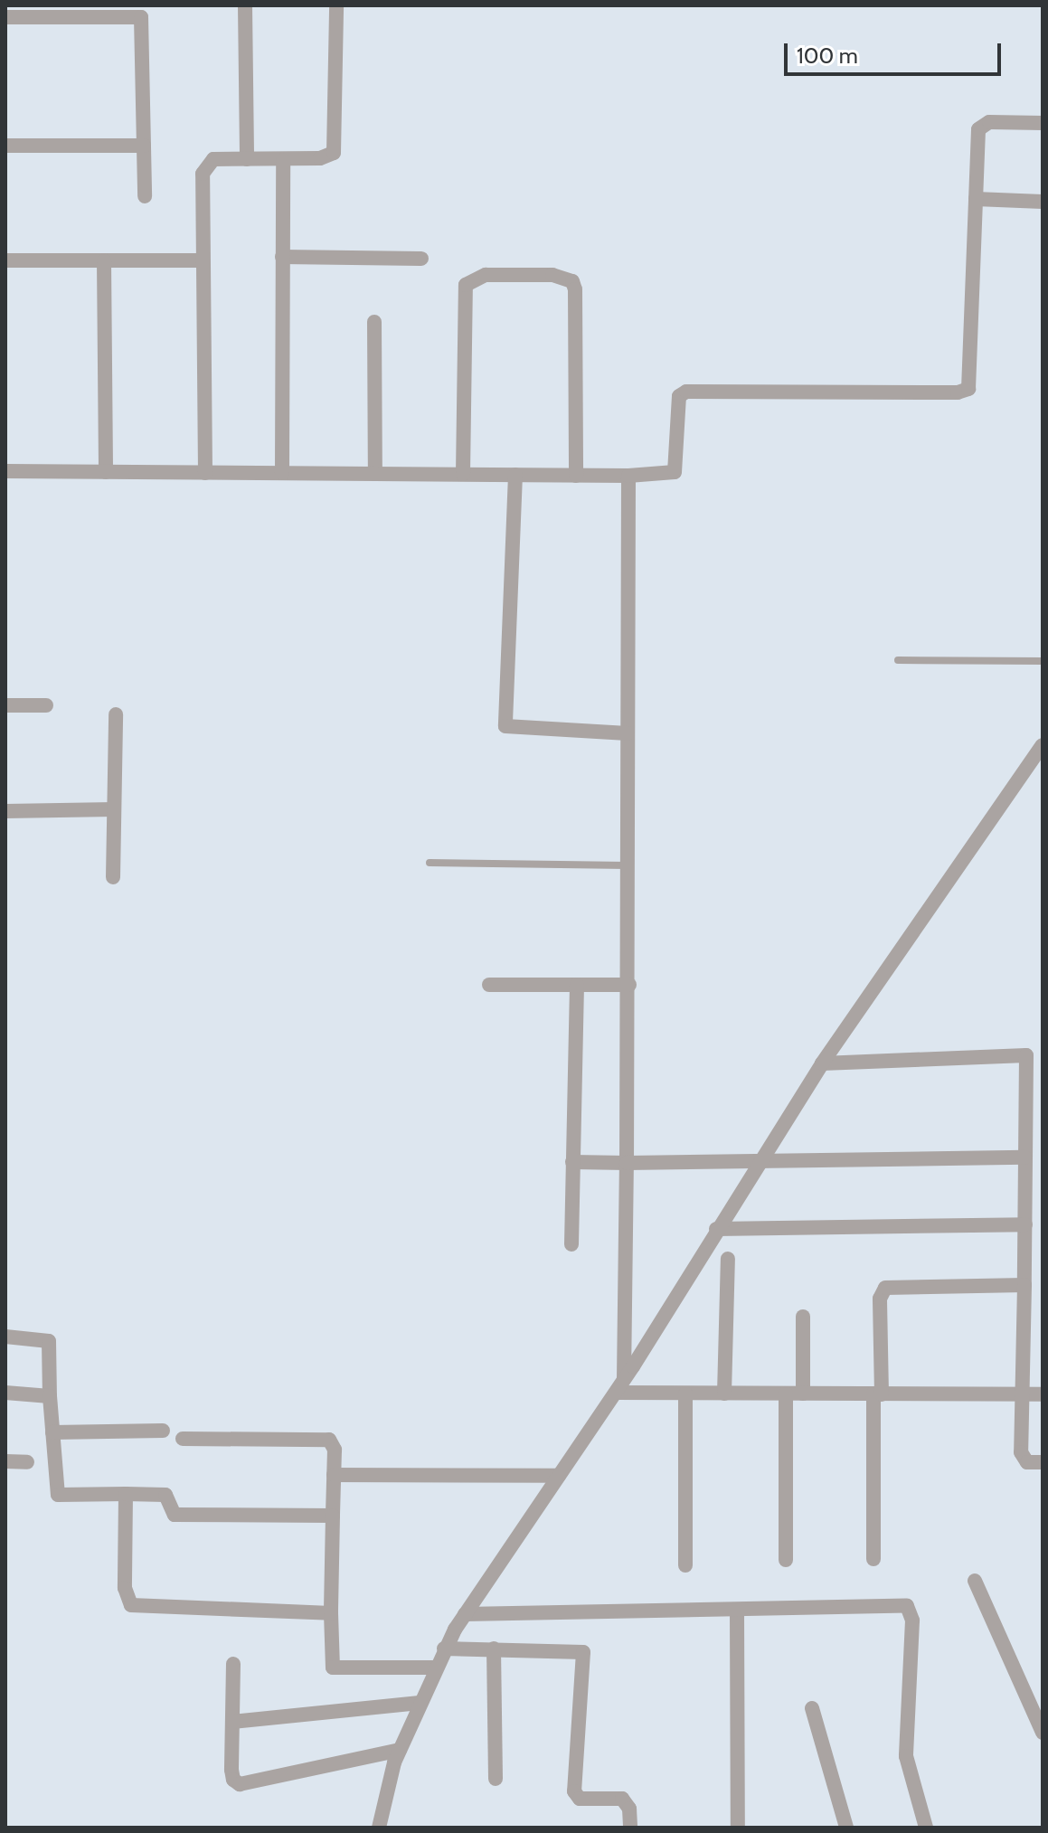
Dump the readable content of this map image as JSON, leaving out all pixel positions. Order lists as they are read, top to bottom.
{
  "scale_bar": "100 m"
}
